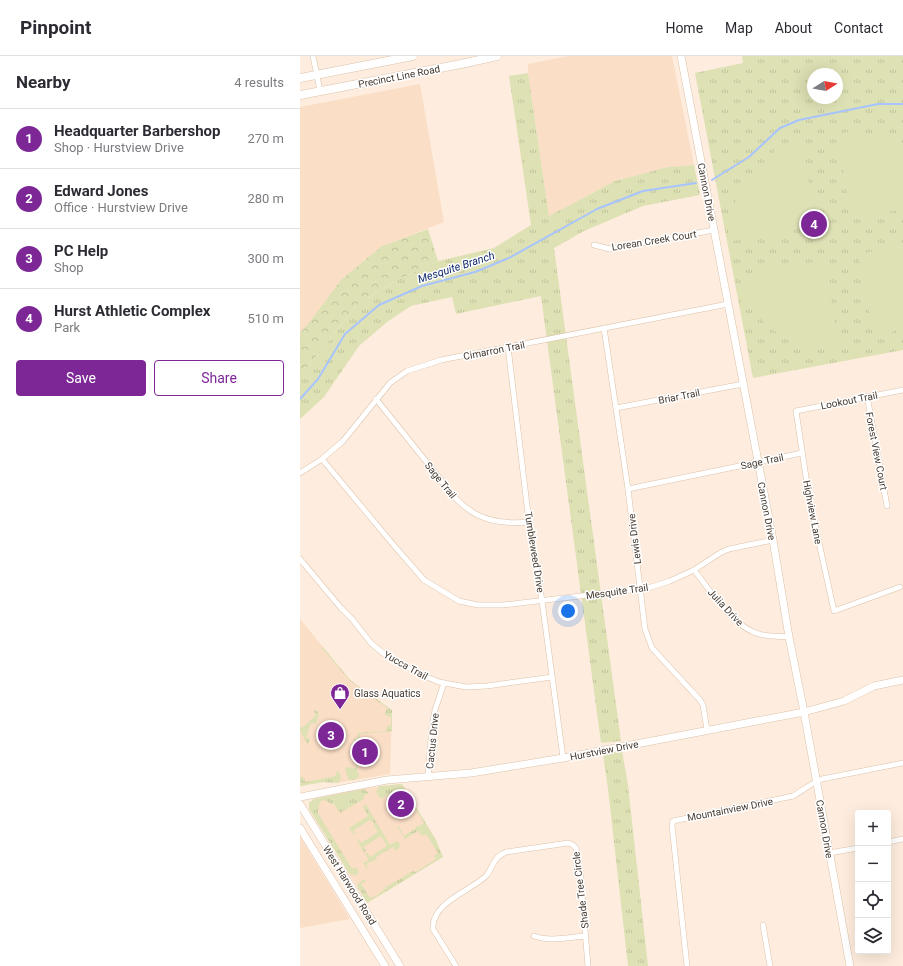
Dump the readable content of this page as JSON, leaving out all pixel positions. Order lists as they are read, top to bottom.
{
  "streets": {
    "main road": ["Precinct Line Road"],
    "street": [
      "Cannon Drive",
      "Lorean Creek Court",
      "Cimarron Trail",
      "Briar Trail",
      "Lookout Trail",
      "Forest View Court",
      "Sage Trail",
      "Highview Lane",
      "Lewis Drive",
      "Tumbleweed Drive",
      "Mesquite Trail",
      "Julia Drive",
      "Yucca Trail",
      "Cactus Drive",
      "Hurstview Drive",
      "Mountainview Drive",
      "West Harwood Road",
      "Shade Tree Circle"
    ]
  },
  "crossings": [
    ["Cannon Drive", "Lorean Creek Court"],
    ["Cannon Drive", "Cimarron Trail"],
    ["Cannon Drive", "Briar Trail"],
    ["Cannon Drive", "Sage Trail"],
    ["Cannon Drive", "Mesquite Trail"],
    ["Cannon Drive", "Julia Drive"],
    ["Cannon Drive", "Hurstview Drive"],
    ["Cannon Drive", "Mountainview Drive"],
    ["Cimarron Trail", "Sage Trail"],
    ["Cimarron Trail", "Lewis Drive"],
    ["Cimarron Trail", "Tumbleweed Drive"],
    ["Cimarron Trail", "Mesquite Trail"],
    ["Briar Trail", "Lewis Drive"],
    ["Lookout Trail", "Forest View Court"],
    ["Lookout Trail", "Highview Lane"],
    ["Sage Trail", "Highview Lane"],
    ["Sage Trail", "Lewis Drive"],
    ["Sage Trail", "Tumbleweed Drive"],
    ["Lewis Drive", "Mesquite Trail"],
    ["Lewis Drive", "Hurstview Drive"],
    ["Tumbleweed Drive", "Mesquite Trail"],
    ["Tumbleweed Drive", "Yucca Trail"],
    ["Tumbleweed Drive", "Hurstview Drive"],
    ["Mesquite Trail", "Julia Drive"],
    ["Yucca Trail", "Cactus Drive"],
    ["Cactus Drive", "Hurstview Drive"]
  ],
  "water": ["Mesquite Branch"],
  "places": {
    "shop": ["Glass Aquatics"]
  },
  "north": "right",
  "page": {
    "header": "Pinpoint",
    "nav": [
      "Home",
      "Map",
      "About",
      "Contact"
    ],
    "heading": ["Nearby", "4 results"],
    "list": [
      {
        "mark": "1",
        "name": "Headquarter Barbershop",
        "note": "Shop · Hurstview Drive",
        "value": "270 m"
      },
      {
        "mark": "2",
        "name": "Edward Jones",
        "note": "Office · Hurstview Drive",
        "value": "280 m"
      },
      {
        "mark": "3",
        "name": "PC Help",
        "note": "Shop",
        "value": "300 m"
      },
      {
        "mark": "4",
        "name": "Hurst Athletic Complex",
        "note": "Park",
        "value": "510 m"
      }
    ],
    "pins": [
      "4",
      "3",
      "1",
      "2"
    ],
    "buttons": ["Save", "Share"],
    "map_buttons": ["+", "−"]
  }
}
